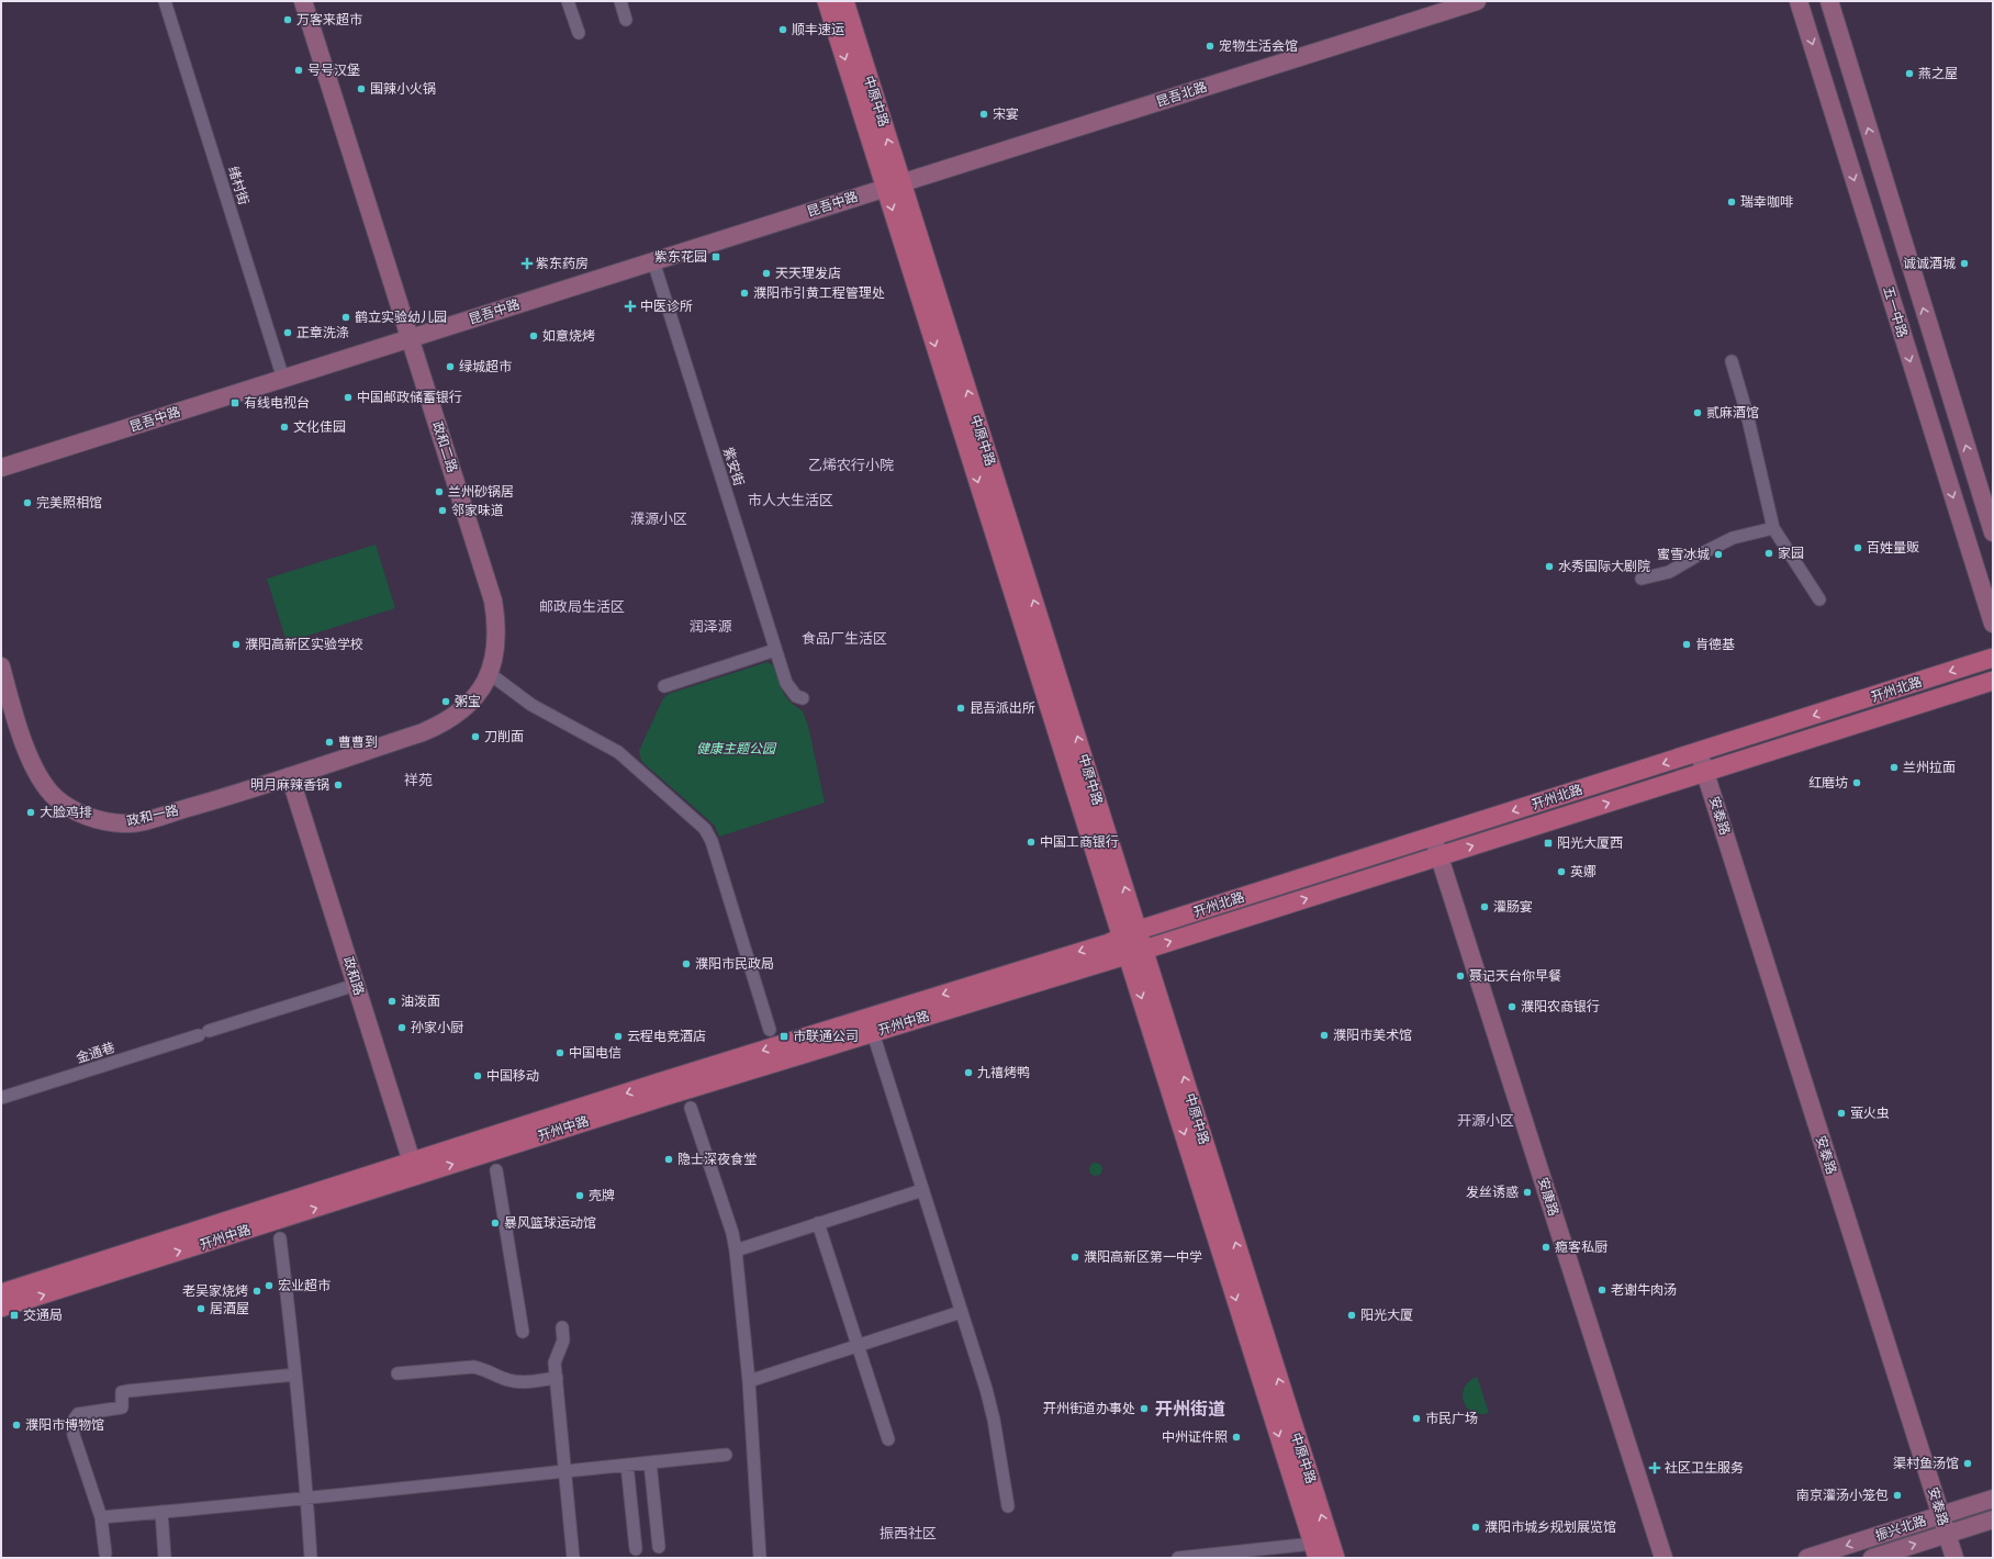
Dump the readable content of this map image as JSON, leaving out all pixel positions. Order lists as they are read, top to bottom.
{
  "streets": {
    "main road": ["中原中路", "开州北路", "开州中路"],
    "street": [
      "昆吾北路",
      "绪村街",
      "昆吾中路",
      "五一中路",
      "政和二路",
      "紫安街",
      "政和一路",
      "安泰路",
      "政和路",
      "金通巷",
      "安康路",
      "振兴北路"
    ]
  },
  "crossings": [
    ["昆吾北路", "中原中路"],
    ["昆吾北路", "昆吾中路"],
    ["中原中路", "昆吾中路"],
    ["中原中路", "开州北路"],
    ["中原中路", "开州中路"],
    ["绪村街", "昆吾中路"],
    ["昆吾中路", "政和二路"],
    ["昆吾中路", "紫安街"],
    ["政和二路", "政和一路"],
    ["政和二路", "政和路"],
    ["开州北路", "安泰路"],
    ["开州北路", "开州中路"],
    ["开州北路", "安康路"],
    ["政和一路", "政和路"],
    ["安泰路", "振兴北路"],
    ["政和路", "开州中路"],
    ["政和路", "金通巷"]
  ],
  "districts": [
    "乙烯农行小院",
    "市人大生活区",
    "濮源小区",
    "邮政局生活区",
    "润泽源",
    "食品厂生活区",
    "祥苑",
    "开源小区",
    "开州街道",
    "振西社区"
  ],
  "parks": ["健康主题公园"],
  "places": {
    "other": [
      "万客来超市",
      "顺丰速运",
      "宠物生活会馆",
      "号号汉堡",
      "燕之屋",
      "围辣小火锅",
      "宋宴",
      "瑞幸咖啡",
      "诚诚酒城",
      "天天理发店",
      "濮阳市引黄工程管理处",
      "鹤立实验幼儿园",
      "正章洗涤",
      "如意烧烤",
      "绿城超市",
      "中国邮政储蓄银行",
      "贰麻酒馆",
      "文化佳园",
      "兰州砂锅居",
      "完美照相馆",
      "邻家味道",
      "百姓量贩",
      "家园",
      "蜜雪冰城",
      "水秀国际大剧院",
      "濮阳高新区实验学校",
      "肯德基",
      "粥宝",
      "昆吾派出所",
      "刀削面",
      "曹曹到",
      "兰州拉面",
      "红磨坊",
      "明月麻辣香锅",
      "大脸鸡排",
      "中国工商银行",
      "英娜",
      "灌肠宴",
      "濮阳市民政局",
      "聂记天台你早餐",
      "油泼面",
      "濮阳农商银行",
      "孙家小厨",
      "濮阳市美术馆",
      "云程电竞酒店",
      "中国电信",
      "九禧烤鸭",
      "中国移动",
      "萤火虫",
      "隐士深夜食堂",
      "发丝诱惑",
      "壳牌",
      "暴风篮球运动馆",
      "瘾客私厨",
      "濮阳高新区第一中学",
      "宏业超市",
      "老谢牛肉汤",
      "老吴家烧烤",
      "居酒屋",
      "阳光大厦",
      "开州街道办事处",
      "市民广场",
      "濮阳市博物馆",
      "中州证件照",
      "渠村鱼汤馆",
      "南京灌汤小笼包",
      "濮阳市城乡规划展览馆"
    ],
    "transit": [
      "紫东花园",
      "有线电视台",
      "阳光大厦西",
      "市联通公司",
      "交通局"
    ],
    "health": ["紫东药房", "中医诊所", "社区卫生服务"]
  }
}
